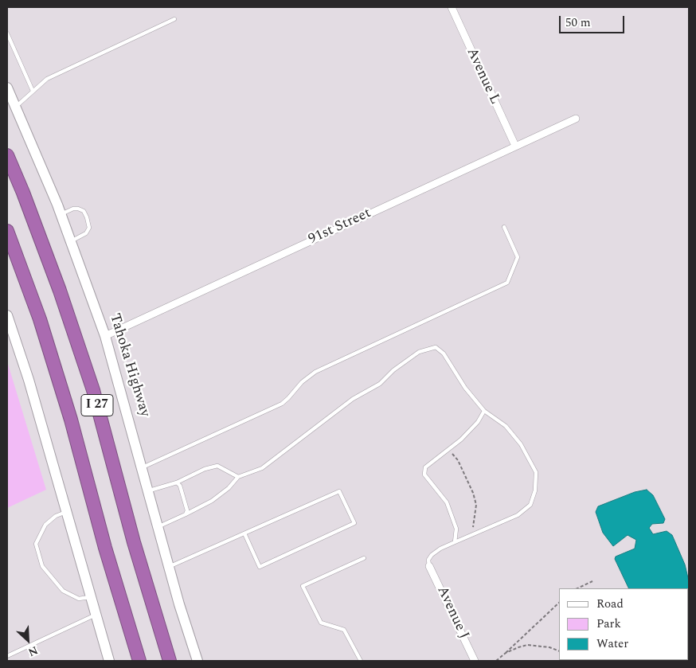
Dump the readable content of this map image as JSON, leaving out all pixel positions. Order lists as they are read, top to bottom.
{
  "streets": {
    "highway": ["I 27"],
    "main road": ["Tahoka Highway"],
    "street": ["Avenue L", "91st Street", "Avenue J"]
  },
  "crossings": [
    ["Avenue L", "91st Street"],
    ["91st Street", "Tahoka Highway"]
  ],
  "legend": ["Road", "Park", "Water"],
  "scale_bar": "50 m",
  "north": "bottom right"
}
